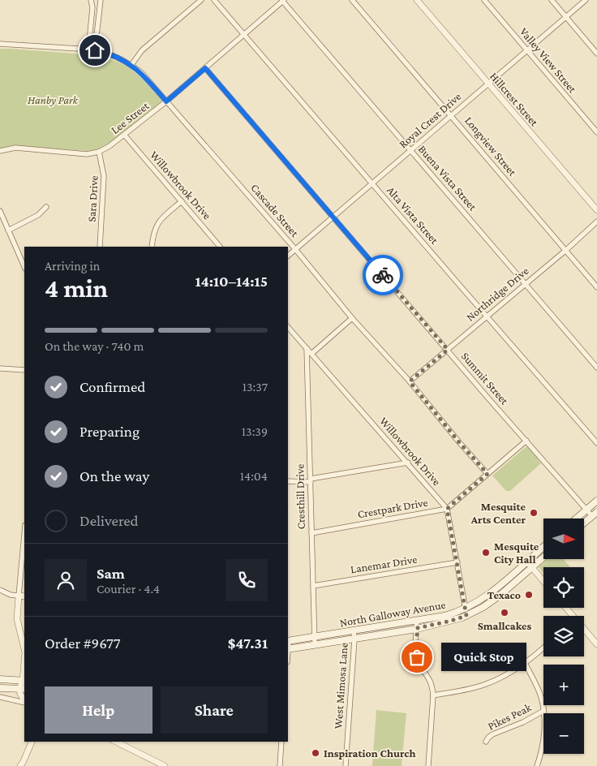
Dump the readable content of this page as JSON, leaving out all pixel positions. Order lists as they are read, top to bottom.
{
  "streets": {
    "main road": ["North Galloway Avenue"],
    "street": [
      "Valley View Street",
      "Hillcrest Street",
      "Lee Street",
      "Royal Crest Drive",
      "Longview Street",
      "Buena Vista Street",
      "Willowbrook Drive",
      "Sara Drive",
      "Cascade Street",
      "Alta Vista Street",
      "Northridge Drive",
      "Summit Street",
      "Cresthill Drive",
      "Crestpark Drive",
      "Lanemar Drive",
      "West Mimosa Lane",
      "Pikes Peak"
    ]
  },
  "crossings": [
    ["Valley View Street", "Royal Crest Drive"],
    ["Hillcrest Street", "Royal Crest Drive"],
    ["Lee Street", "Buena Vista Street"],
    ["Lee Street", "Willowbrook Drive"],
    ["Lee Street", "Sara Drive"],
    ["Lee Street", "Cascade Street"],
    ["Lee Street", "Alta Vista Street"],
    ["Lee Street", "Summit Street"],
    ["Royal Crest Drive", "Longview Street"],
    ["Royal Crest Drive", "Buena Vista Street"],
    ["Royal Crest Drive", "Cascade Street"],
    ["Royal Crest Drive", "Alta Vista Street"],
    ["Royal Crest Drive", "Summit Street"],
    ["Longview Street", "Northridge Drive"],
    ["Buena Vista Street", "Northridge Drive"],
    ["Willowbrook Drive", "Cresthill Drive"],
    ["Willowbrook Drive", "Crestpark Drive"],
    ["Willowbrook Drive", "Lanemar Drive"],
    ["Willowbrook Drive", "North Galloway Avenue"],
    ["Cascade Street", "Northridge Drive"],
    ["Alta Vista Street", "Northridge Drive"],
    ["Northridge Drive", "Summit Street"],
    ["Cresthill Drive", "Crestpark Drive"],
    ["Cresthill Drive", "Lanemar Drive"],
    ["Cresthill Drive", "North Galloway Avenue"],
    ["North Galloway Avenue", "West Mimosa Lane"]
  ],
  "parks": ["Hanby Park"],
  "places": [
    "Mesquite Arts Center",
    "Mesquite City Hall",
    "Texaco",
    "Smallcakes",
    "Quick Stop",
    "Inspiration Church"
  ],
  "north": "right",
  "page": {
    "heading": ["4 min", "Arriving in", "14:10–14:15"],
    "panel": [
      "Sam",
      "Courier · 4.4",
      "Order #9677",
      "$47.31"
    ],
    "bar": "On the way · 740 m",
    "list": [
      ["Confirmed", "13:37"],
      ["Preparing", "13:39"],
      ["On the way", "14:04"],
      "Delivered"
    ],
    "map_buttons": ["+", "−"],
    "bubble": "Quick Stop",
    "buttons": ["Help", "Share"]
  }
}
